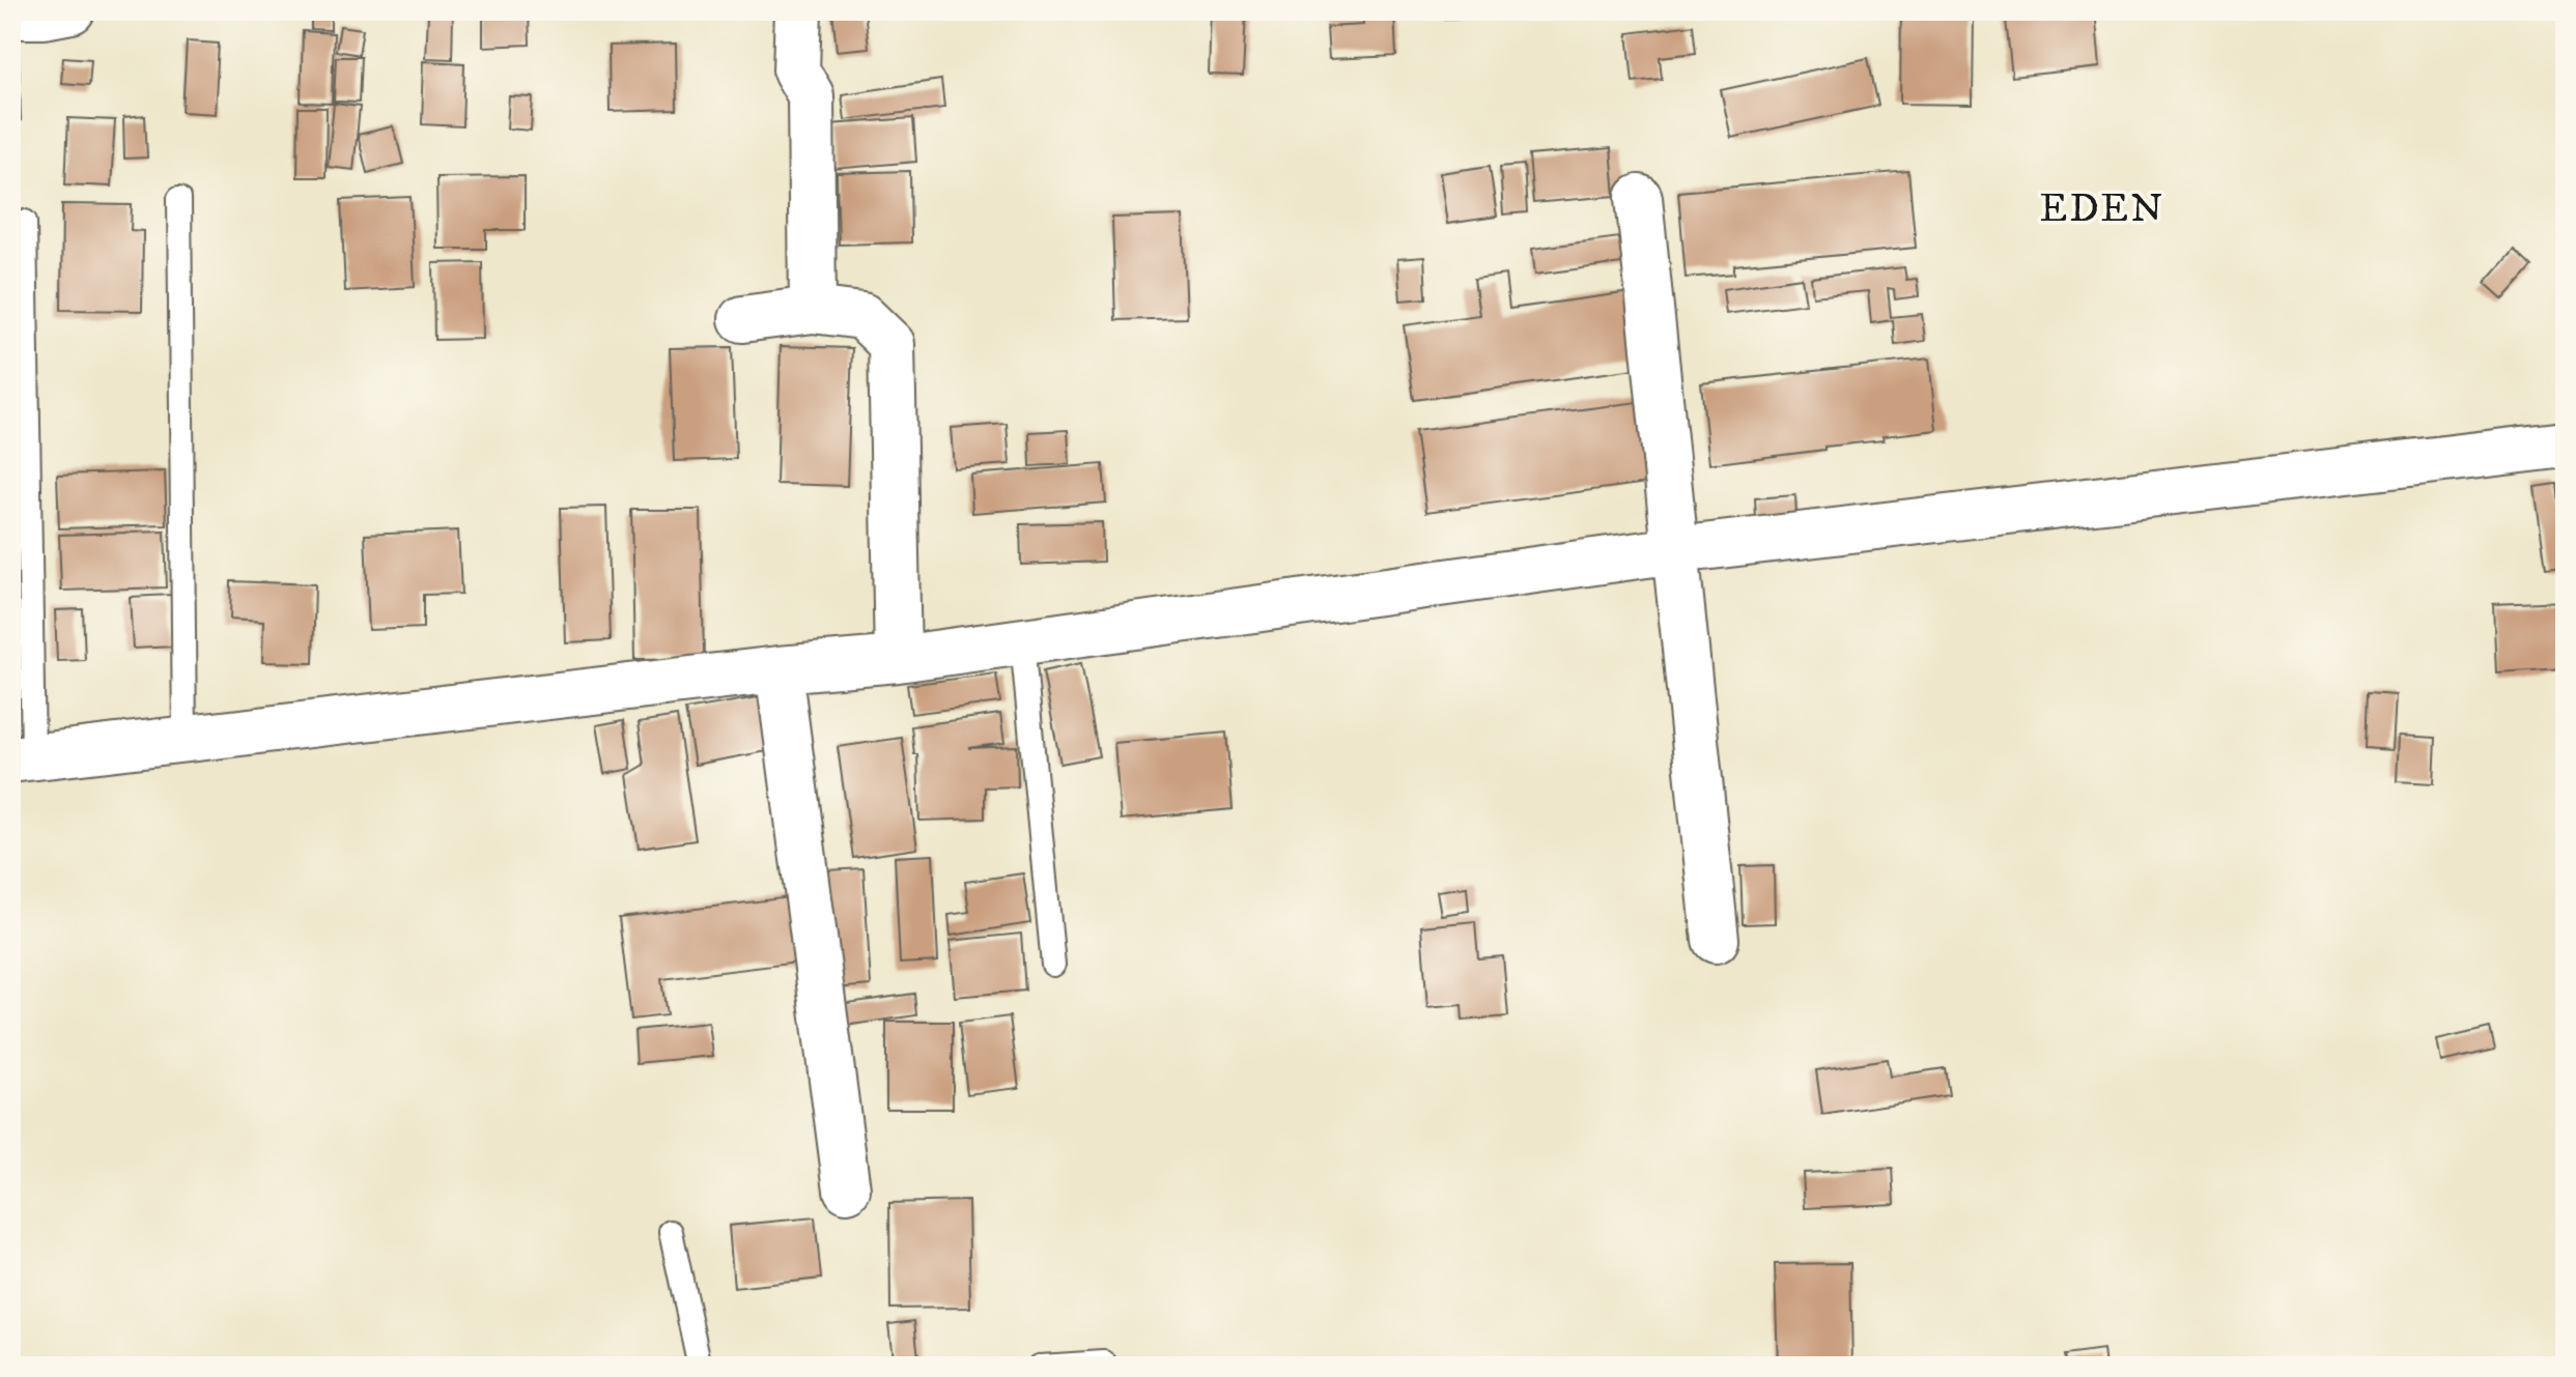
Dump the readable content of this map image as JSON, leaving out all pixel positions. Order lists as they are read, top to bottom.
{
  "districts": ["EDEN"]
}
